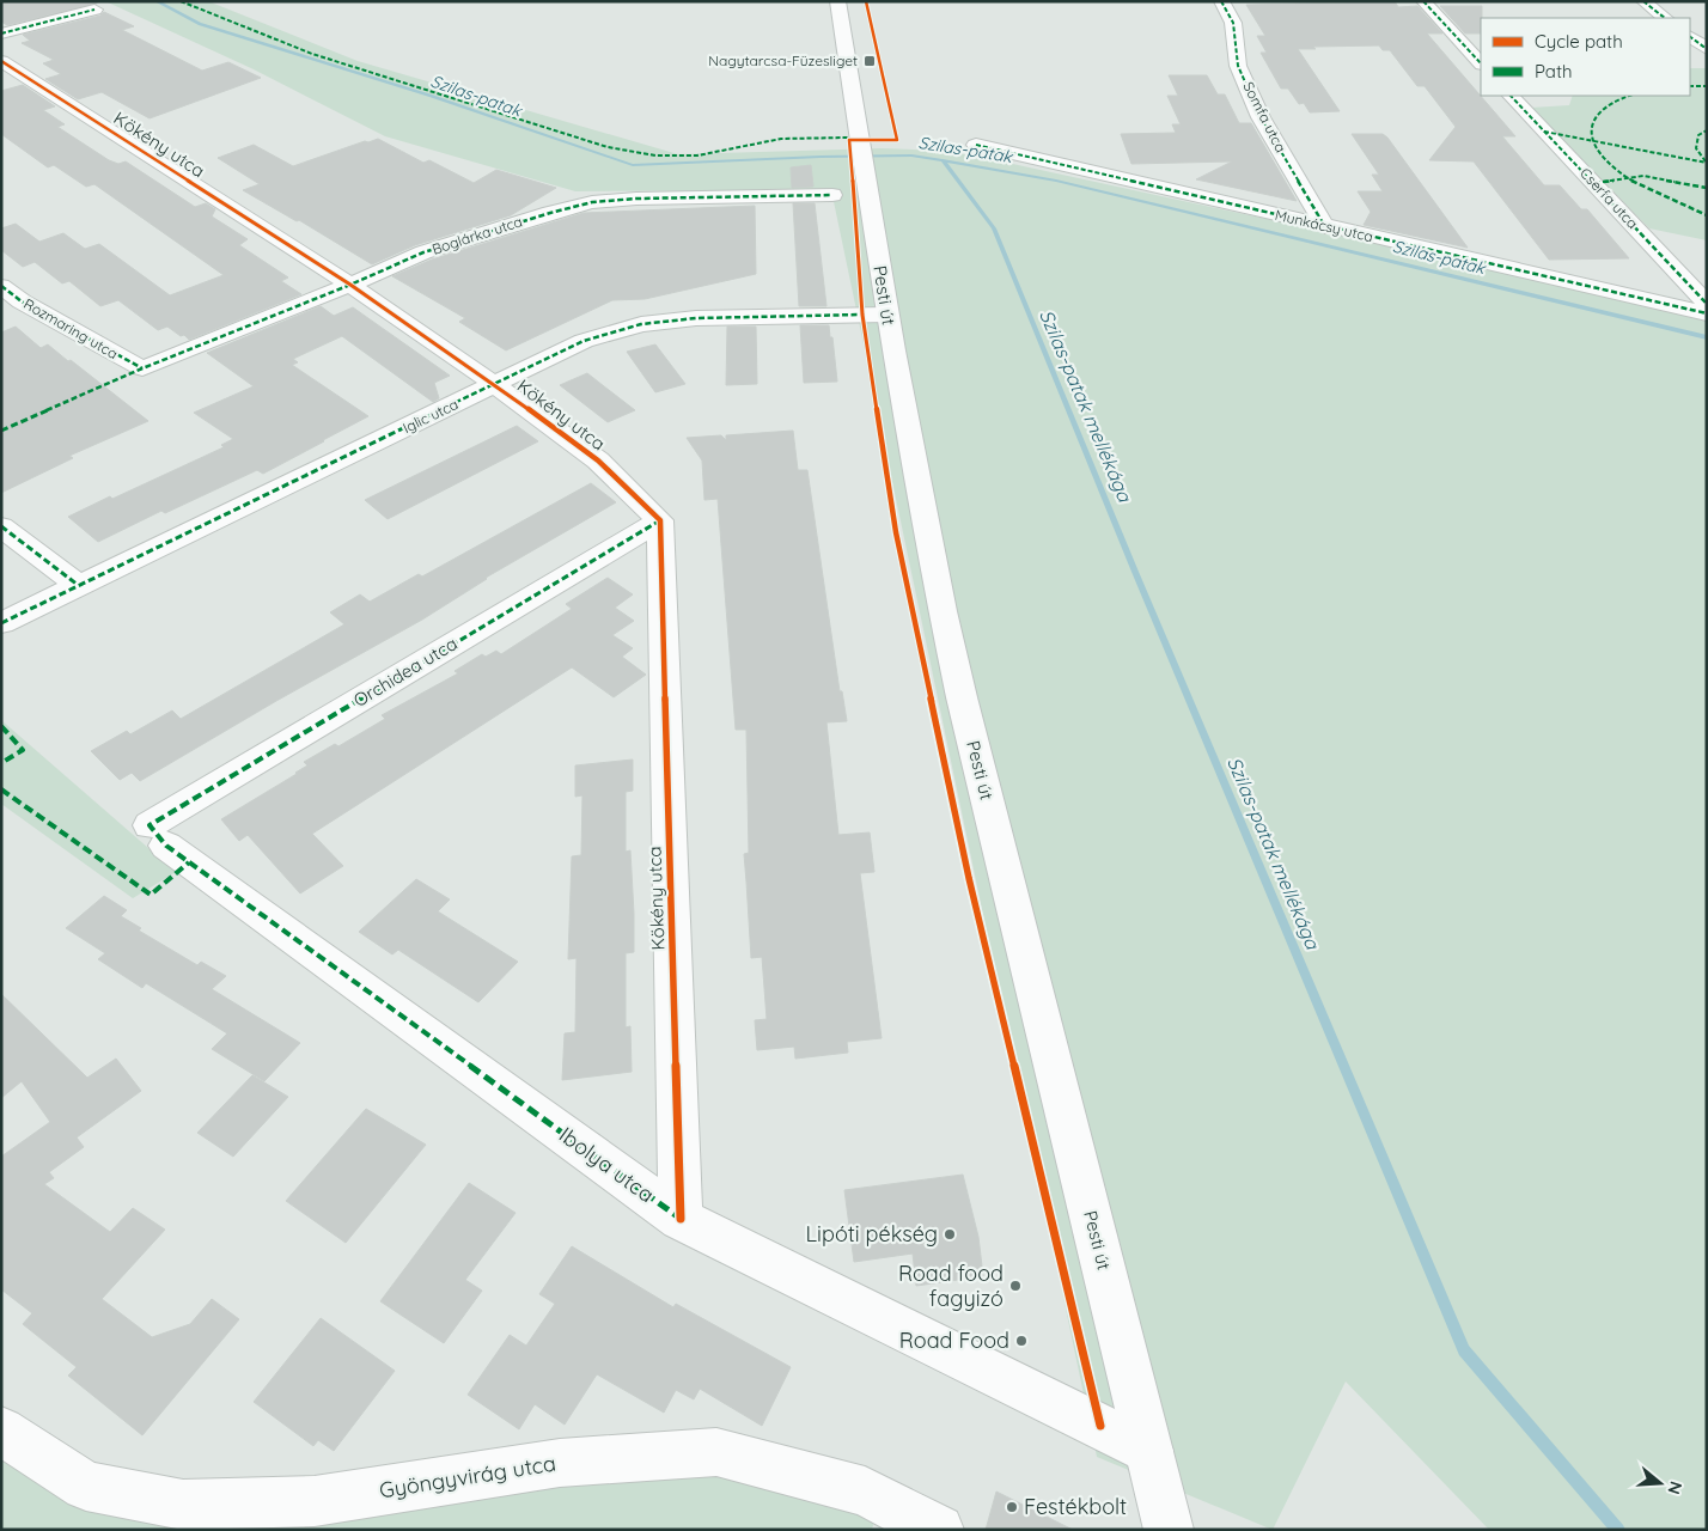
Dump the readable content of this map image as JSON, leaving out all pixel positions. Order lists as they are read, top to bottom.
{
  "streets": {
    "street": [
      "Somfa utca",
      "Kökény utca",
      "Cserfa utca",
      "Munkácsy utca",
      "Boglárka utca",
      "Pesti út",
      "Rozmaring utca",
      "Iglic utca",
      "Orchidea utca",
      "Ibolya utca",
      "Gyöngyvirág utca"
    ]
  },
  "crossings": [
    ["Somfa utca", "Munkácsy utca"],
    ["Kökény utca", "Boglárka utca"],
    ["Kökény utca", "Iglic utca"],
    ["Kökény utca", "Orchidea utca"],
    ["Kökény utca", "Ibolya utca"],
    ["Boglárka utca", "Rozmaring utca"],
    ["Pesti út", "Iglic utca"],
    ["Pesti út", "Ibolya utca"],
    ["Orchidea utca", "Ibolya utca"]
  ],
  "water": ["Szilas-patak", "Szilas-patak mellékága"],
  "places": {
    "transit": ["Nagytarcsa-Füzesliget"],
    "other": [
      "Lipóti pékség",
      "Road food fagyizó",
      "Road Food",
      "Festékbolt"
    ]
  },
  "legend": ["Cycle path", "Path"],
  "north": "right"
}
